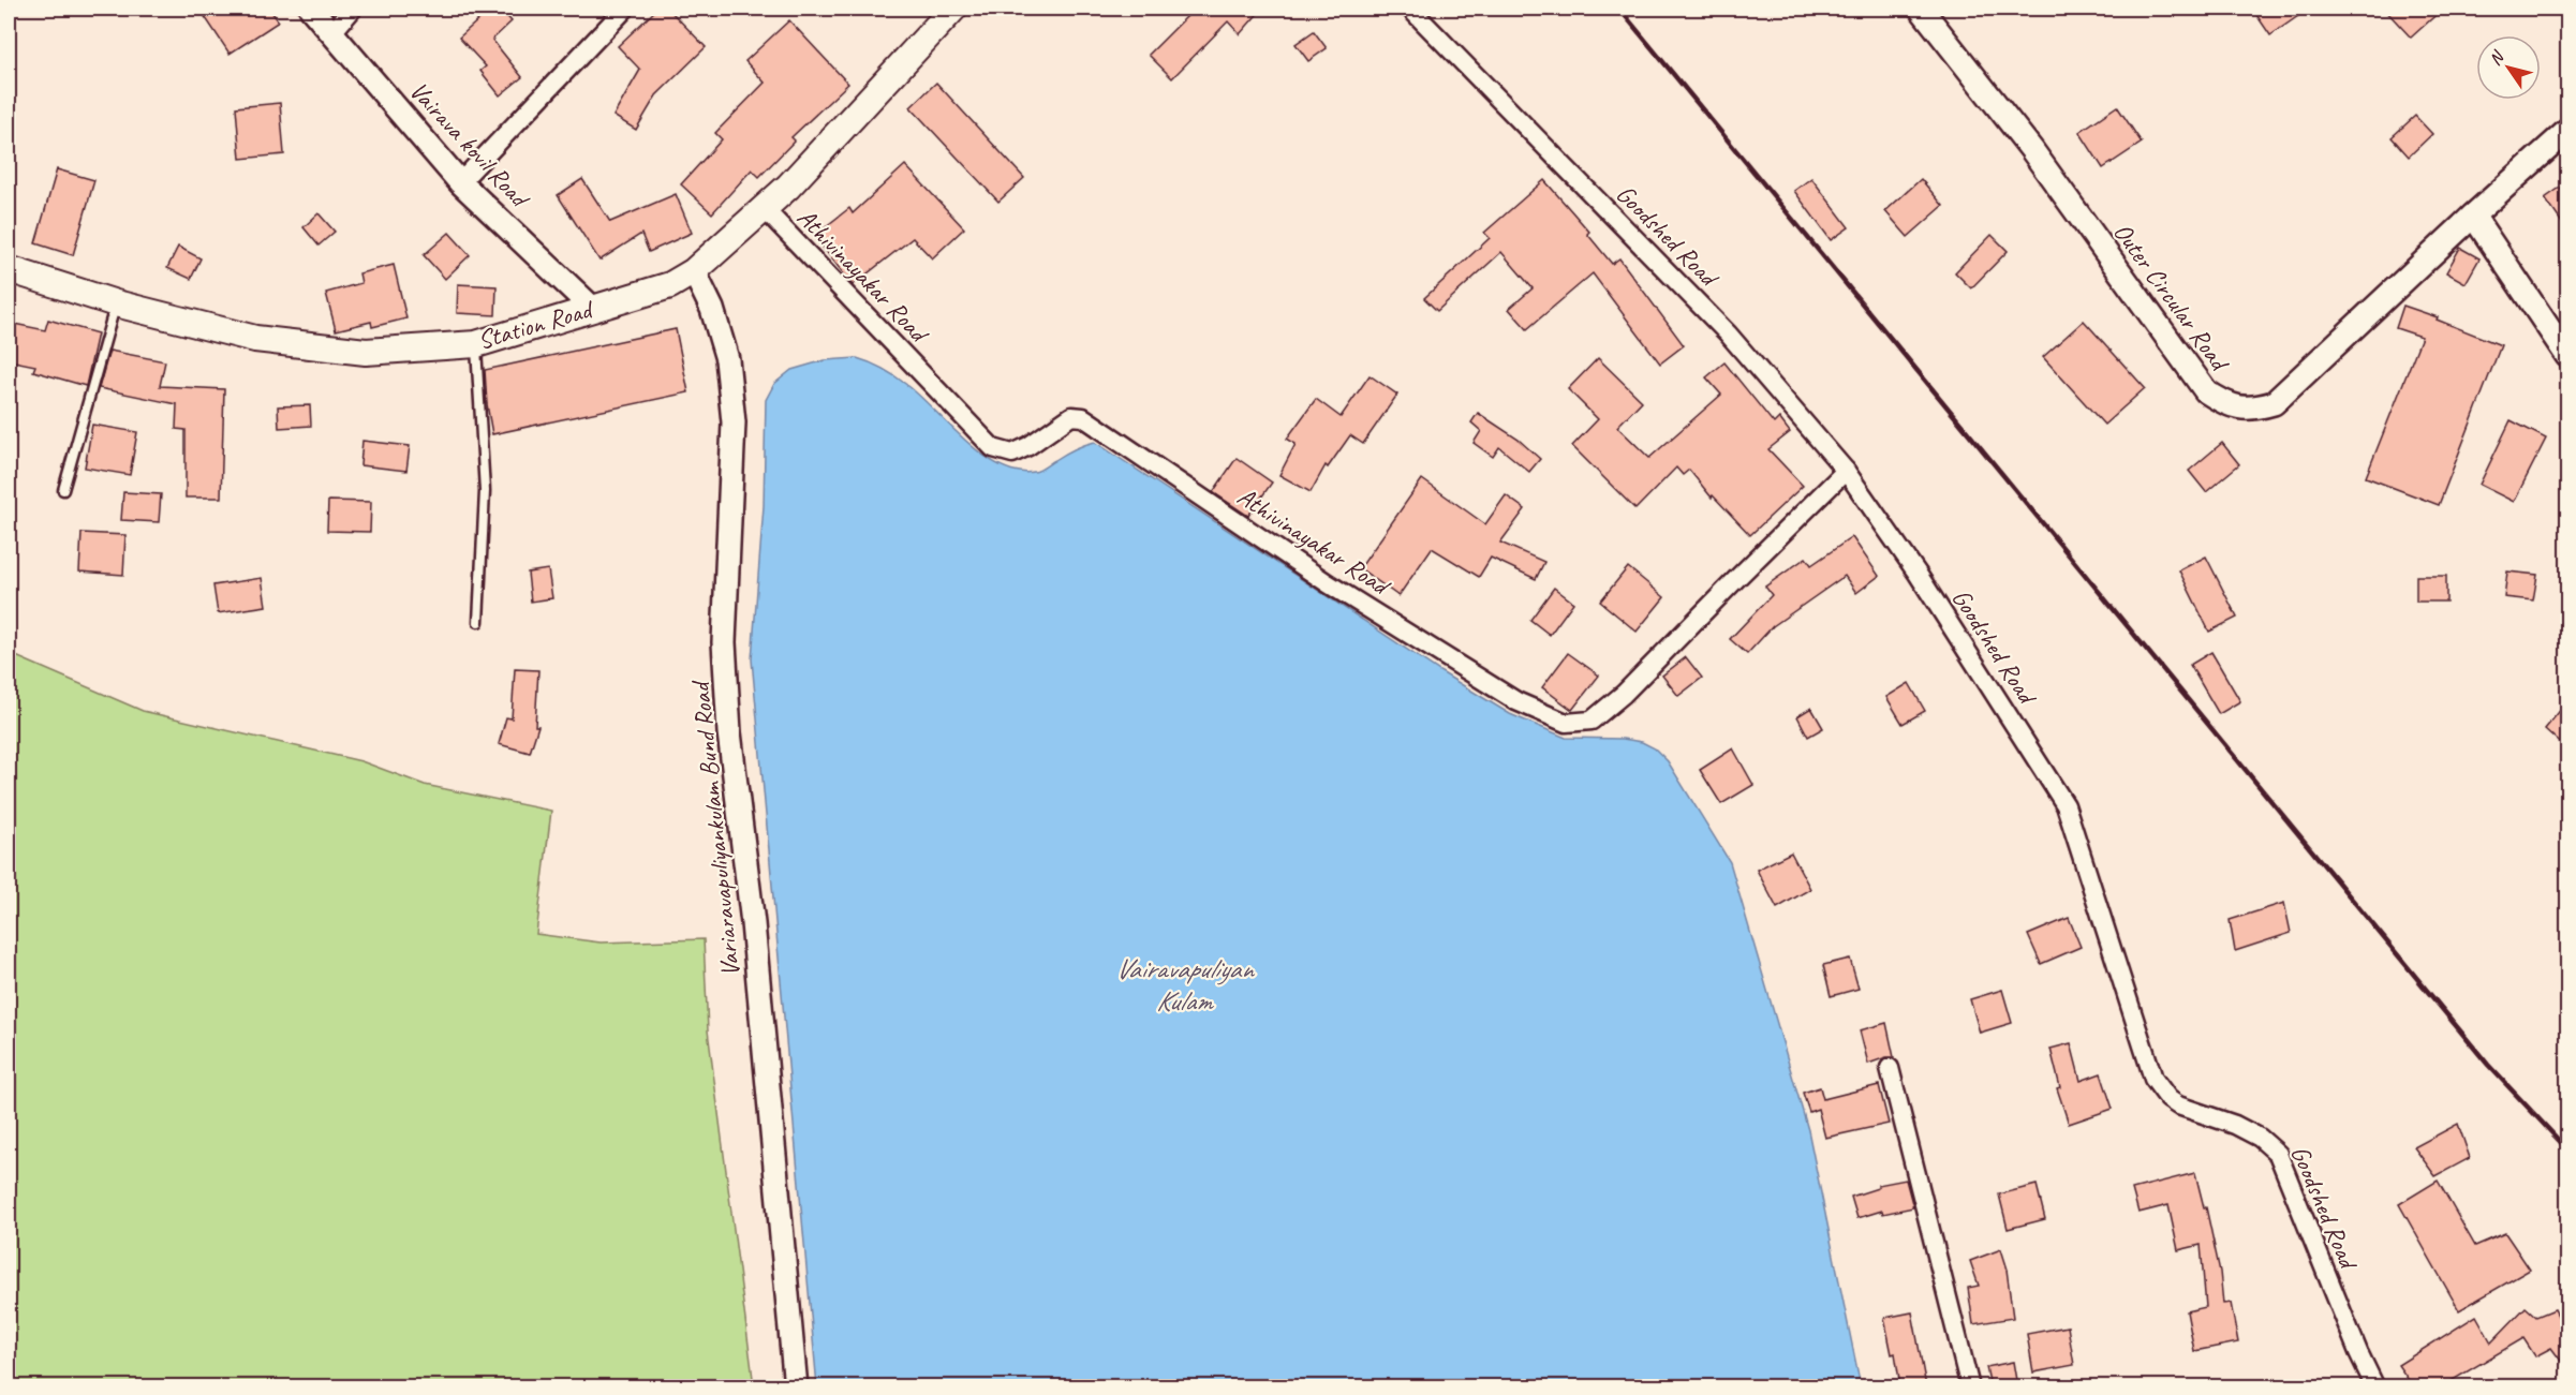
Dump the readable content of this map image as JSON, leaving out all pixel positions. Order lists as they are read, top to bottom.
{
  "streets": {
    "main road": ["Station Road"],
    "street": [
      "Vairava kovil Road",
      "Goodshed Road",
      "Athivinayakar Road",
      "Outer Circular Road",
      "Variaravapuliyankulam Bund Road"
    ]
  },
  "crossings": [
    ["Vairava kovil Road", "Station Road"],
    ["Goodshed Road", "Athivinayakar Road"],
    ["Athivinayakar Road", "Station Road"],
    ["Station Road", "Variaravapuliyankulam Bund Road"]
  ],
  "water": ["Vairavapuliyan Kulam"],
  "north": "top left"
}
